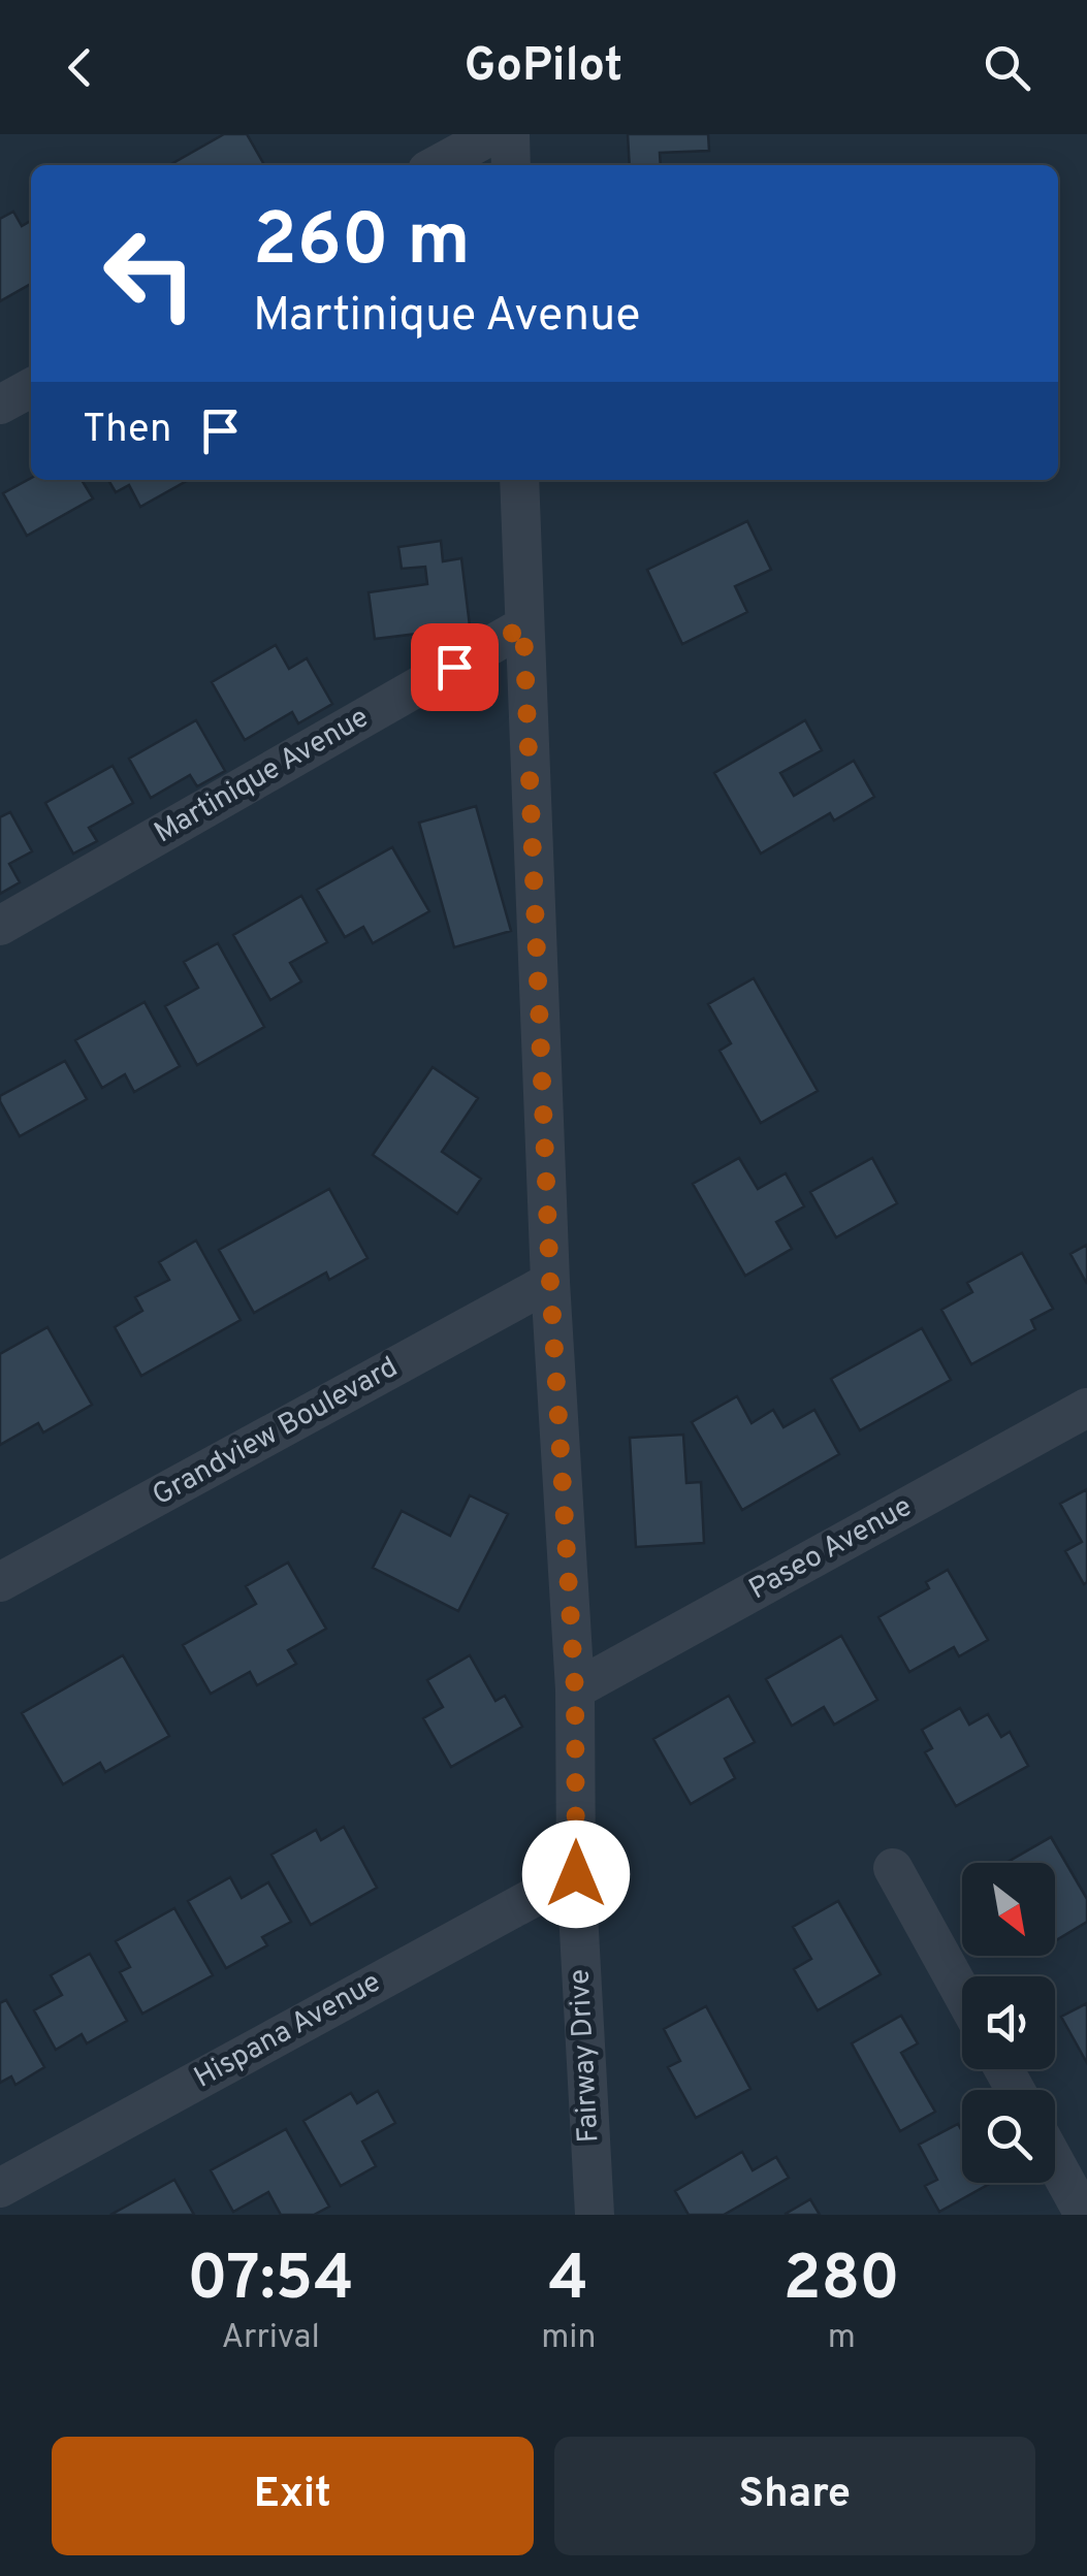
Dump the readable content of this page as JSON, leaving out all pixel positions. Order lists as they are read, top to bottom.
{
  "streets": {
    "street": [
      "Martinique Avenue",
      "Grandview Boulevard",
      "Paseo Avenue",
      "Hispana Avenue",
      "Fairway Drive"
    ]
  },
  "crossings": [
    ["Martinique Avenue", "Fairway Drive"],
    ["Grandview Boulevard", "Fairway Drive"],
    ["Paseo Avenue", "Fairway Drive"],
    ["Hispana Avenue", "Fairway Drive"]
  ],
  "north": "bottom right",
  "page": {
    "header": "GoPilot",
    "turn": ["260 m", "Martinique Avenue"],
    "then": "Then",
    "eta": [
      "07:54",
      "Arrival",
      "4",
      "min",
      "280",
      "m"
    ],
    "buttons": ["Exit", "Share"]
  }
}
